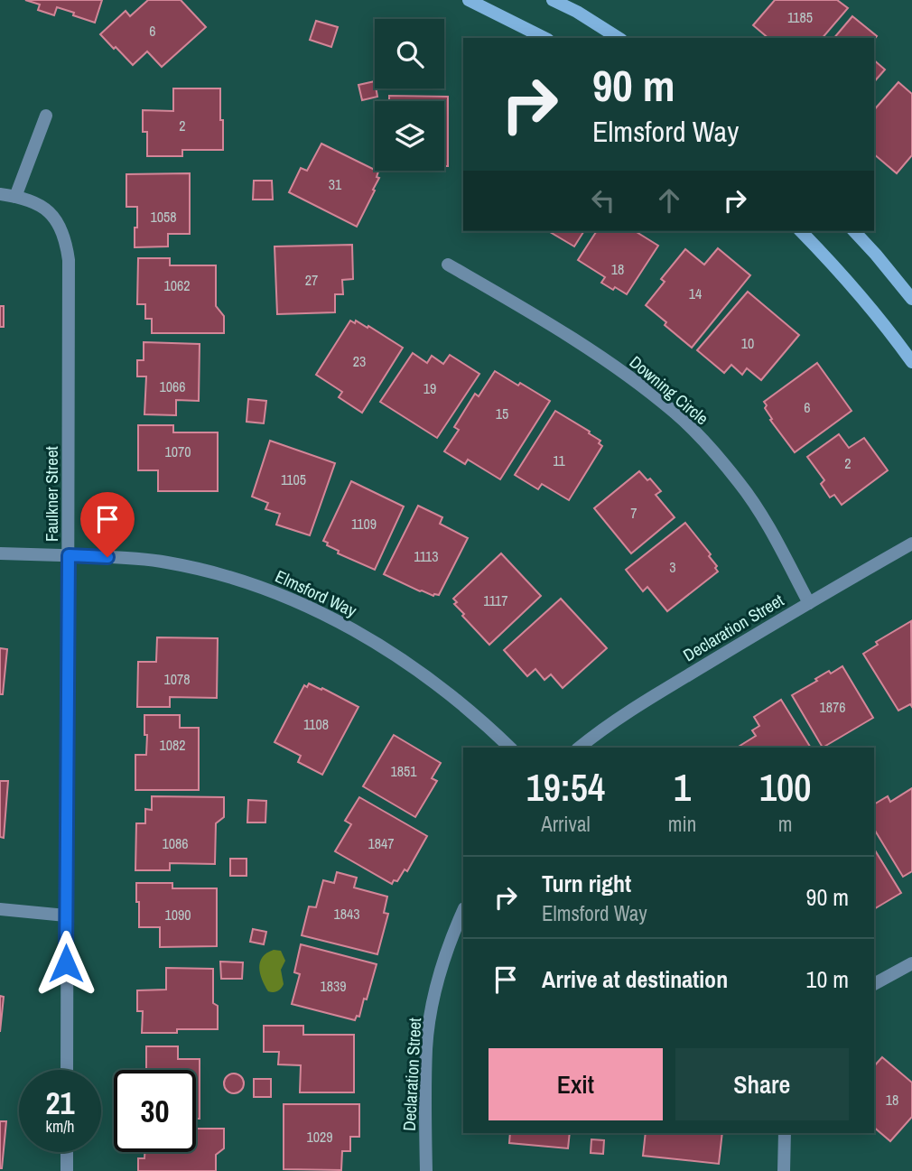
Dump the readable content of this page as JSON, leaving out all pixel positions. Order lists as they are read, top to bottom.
{
  "streets": {
    "street": [
      "Downing Circle",
      "Faulkner Street",
      "Elmsford Way",
      "Declaration Street"
    ]
  },
  "crossings": [
    ["Downing Circle", "Declaration Street"],
    ["Faulkner Street", "Elmsford Way"]
  ],
  "house_numbers": [
    "1185",
    "6",
    "2",
    "31",
    "1058",
    "18",
    "27",
    "1062",
    "14",
    "10",
    "23",
    "1066",
    "19",
    "6",
    "15",
    "1070",
    "11",
    "2",
    "1105",
    "7",
    "1109",
    "1113",
    "3",
    "1117",
    "1078",
    "1876",
    "1108",
    "1082",
    "1851",
    "1086",
    "1847",
    "1843",
    "1090",
    "1839",
    "18",
    "1029"
  ],
  "page": {
    "turn": ["90 m", "Elmsford Way"],
    "eta": [
      "19:54",
      "Arrival",
      "1",
      "min",
      "100",
      "m"
    ],
    "list": [
      {
        "name": "Turn right",
        "note": "Elmsford Way",
        "value": "90 m"
      },
      {
        "name": "Arrive at destination",
        "value": "10 m"
      }
    ],
    "buttons": ["Exit", "Share"],
    "speed": "21 km/h",
    "limit": "30"
  }
}
